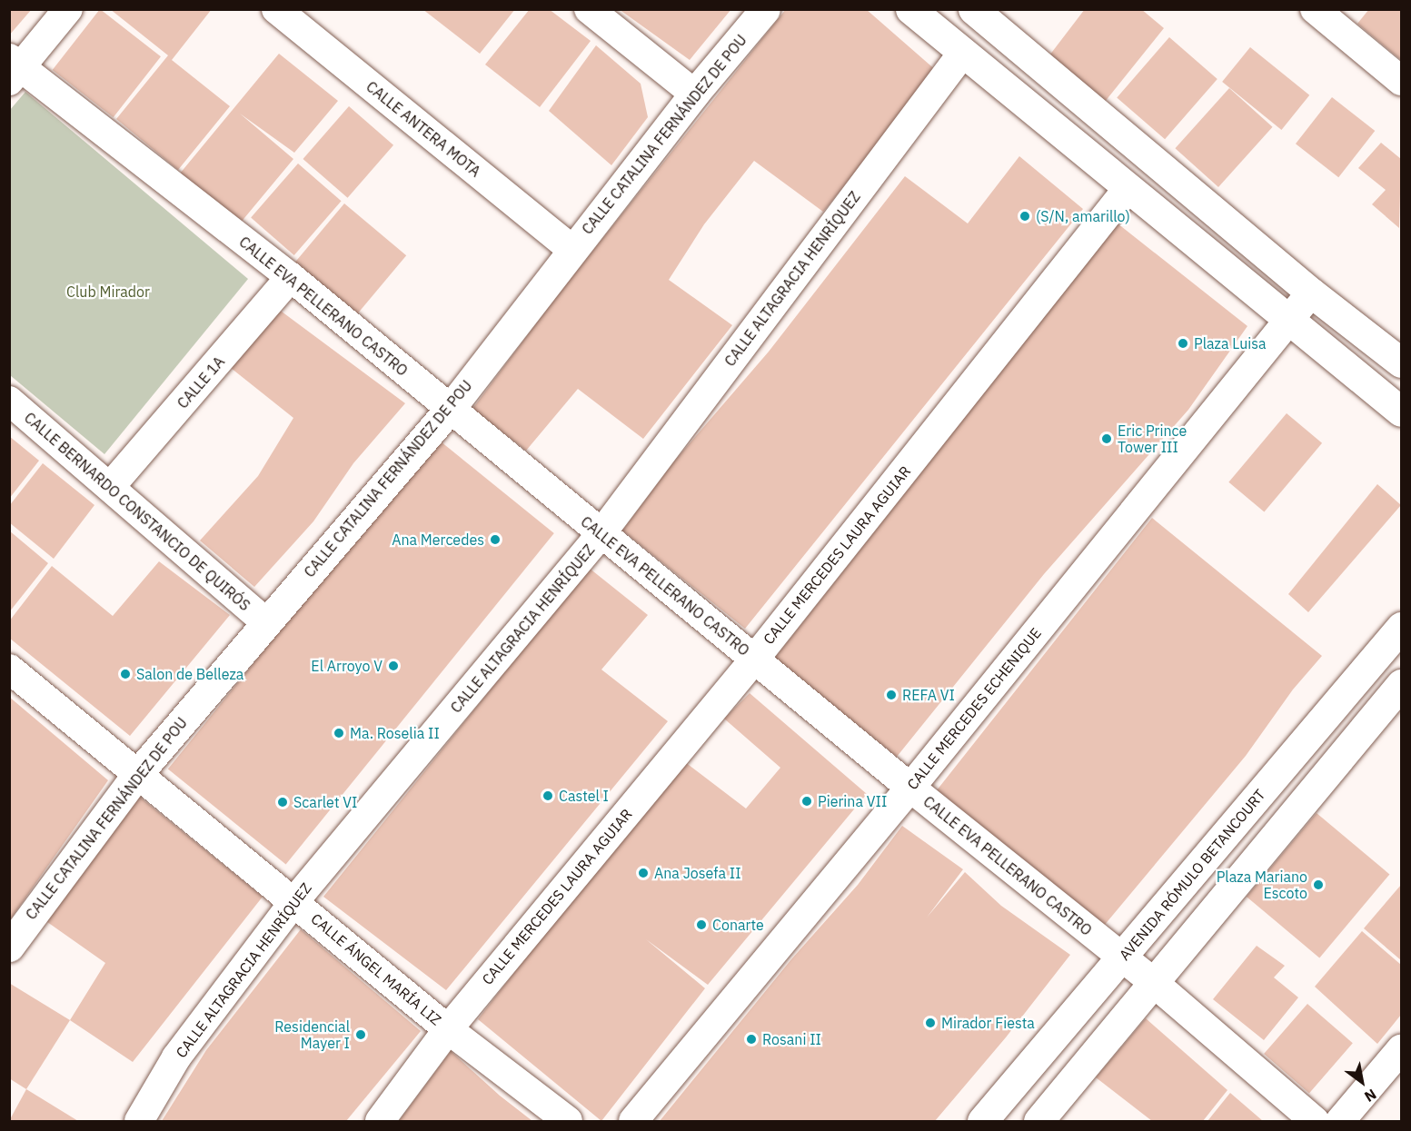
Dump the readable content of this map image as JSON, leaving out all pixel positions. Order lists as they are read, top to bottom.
{
  "streets": {
    "main road": ["CALLE CATALINA FERNÁNDEZ DE POU", "AVENIDA RÓMULO BETANCOURT"],
    "street": [
      "CALLE ANTERA MOTA",
      "CALLE ALTAGRACIA HENRÍQUEZ",
      "CALLE EVA PELLERANO CASTRO",
      "CALLE 1A",
      "CALLE BERNARDO CONSTANCIO DE QUIRÓS",
      "CALLE MERCEDES LAURA AGUIAR",
      "CALLE MERCEDES ECHENIQUE",
      "CALLE ÁNGEL MARÍA LIZ"
    ]
  },
  "crossings": [
    ["CALLE ANTERA MOTA", "CALLE CATALINA FERNÁNDEZ DE POU"],
    ["CALLE CATALINA FERNÁNDEZ DE POU", "CALLE EVA PELLERANO CASTRO"],
    ["CALLE CATALINA FERNÁNDEZ DE POU", "CALLE BERNARDO CONSTANCIO DE QUIRÓS"],
    ["CALLE CATALINA FERNÁNDEZ DE POU", "CALLE ÁNGEL MARÍA LIZ"],
    ["CALLE ALTAGRACIA HENRÍQUEZ", "CALLE EVA PELLERANO CASTRO"],
    ["CALLE ALTAGRACIA HENRÍQUEZ", "CALLE ÁNGEL MARÍA LIZ"],
    ["CALLE EVA PELLERANO CASTRO", "CALLE 1A"],
    ["CALLE EVA PELLERANO CASTRO", "CALLE MERCEDES LAURA AGUIAR"],
    ["CALLE EVA PELLERANO CASTRO", "CALLE MERCEDES ECHENIQUE"],
    ["CALLE EVA PELLERANO CASTRO", "AVENIDA RÓMULO BETANCOURT"],
    ["CALLE 1A", "CALLE BERNARDO CONSTANCIO DE QUIRÓS"],
    ["CALLE MERCEDES LAURA AGUIAR", "CALLE ÁNGEL MARÍA LIZ"]
  ],
  "parks": ["Club Mirador"],
  "places": [
    "(S/N, amarillo)",
    "Plaza Luisa",
    "Eric Prince Tower III",
    "Ana Mercedes",
    "El Arroyo V",
    "Salon de Belleza",
    "REFA VI",
    "Ma. Roselia II",
    "Castel I",
    "Pierina VII",
    "Scarlet VI",
    "Ana Josefa II",
    "Plaza Mariano Escoto",
    "Conarte",
    "Mirador Fiesta",
    "Residencial Mayer I",
    "Rosani II"
  ],
  "north": "bottom right"
}
